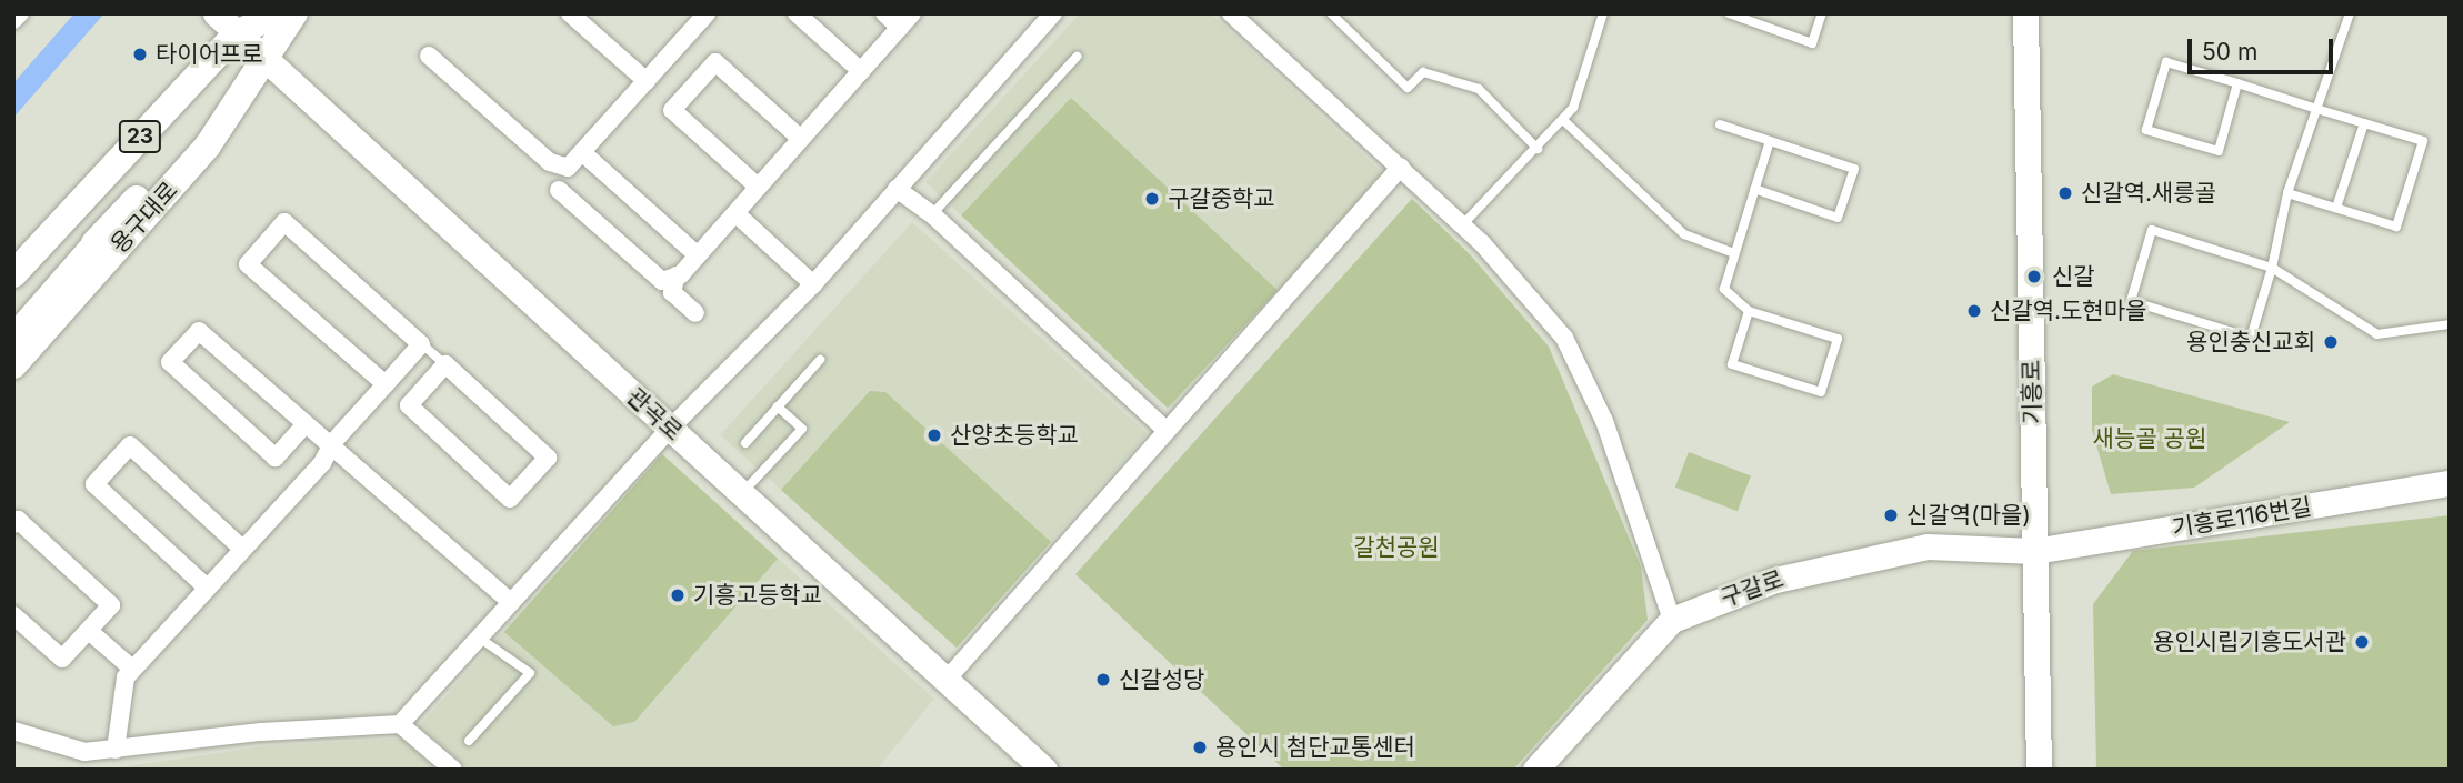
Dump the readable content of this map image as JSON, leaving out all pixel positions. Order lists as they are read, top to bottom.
{
  "streets": {
    "main road": ["23", "용구대로"],
    "street": [
      "기흥로",
      "관곡로",
      "기흥로116번길",
      "구갈로"
    ]
  },
  "crossings": [
    ["23", "용구대로"],
    ["23", "관곡로"],
    ["용구대로", "관곡로"],
    ["기흥로", "기흥로116번길"],
    ["기흥로", "구갈로"],
    ["기흥로116번길", "구갈로"]
  ],
  "parks": ["새능골 공원", "갈천공원"],
  "places": [
    "타이어프로",
    "신갈역.새릉골",
    "구갈중학교",
    "신갈",
    "신갈역.도현마을",
    "용인충신교회",
    "산양초등학교",
    "신갈역(마을)",
    "기흥고등학교",
    "용인시립기흥도서관",
    "신갈성당",
    "용인시 첨단교통센터"
  ],
  "scale_bar": "50 m"
}
